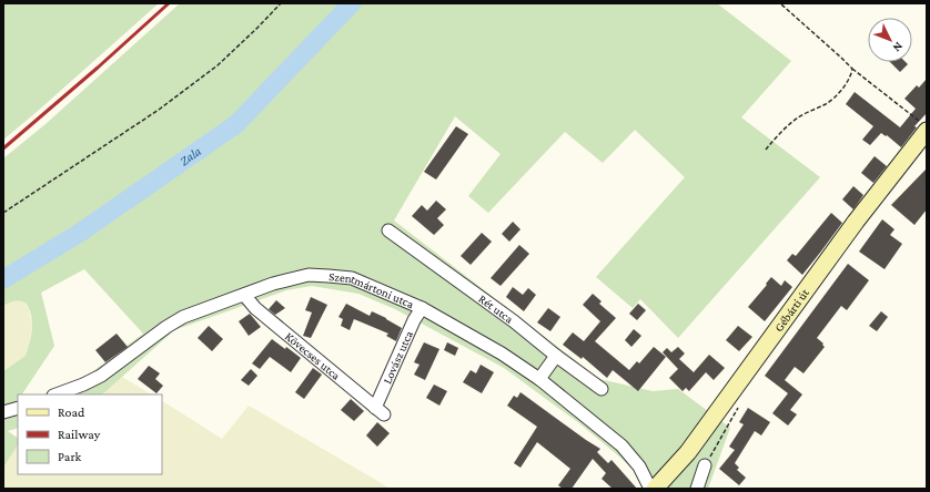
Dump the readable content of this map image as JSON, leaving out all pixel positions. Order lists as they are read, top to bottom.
{
  "streets": {
    "main road": ["Gébárti út"],
    "street": [
      "Szentmártoni utca",
      "Rét utca",
      "Kövecses utca",
      "Lovász utca"
    ]
  },
  "crossings": [
    ["Szentmártoni utca", "Kövecses utca"],
    ["Szentmártoni utca", "Lovász utca"],
    ["Kövecses utca", "Lovász utca"]
  ],
  "water": ["Zala"],
  "legend": ["Road", "Railway", "Park"],
  "north": "bottom right"
}
